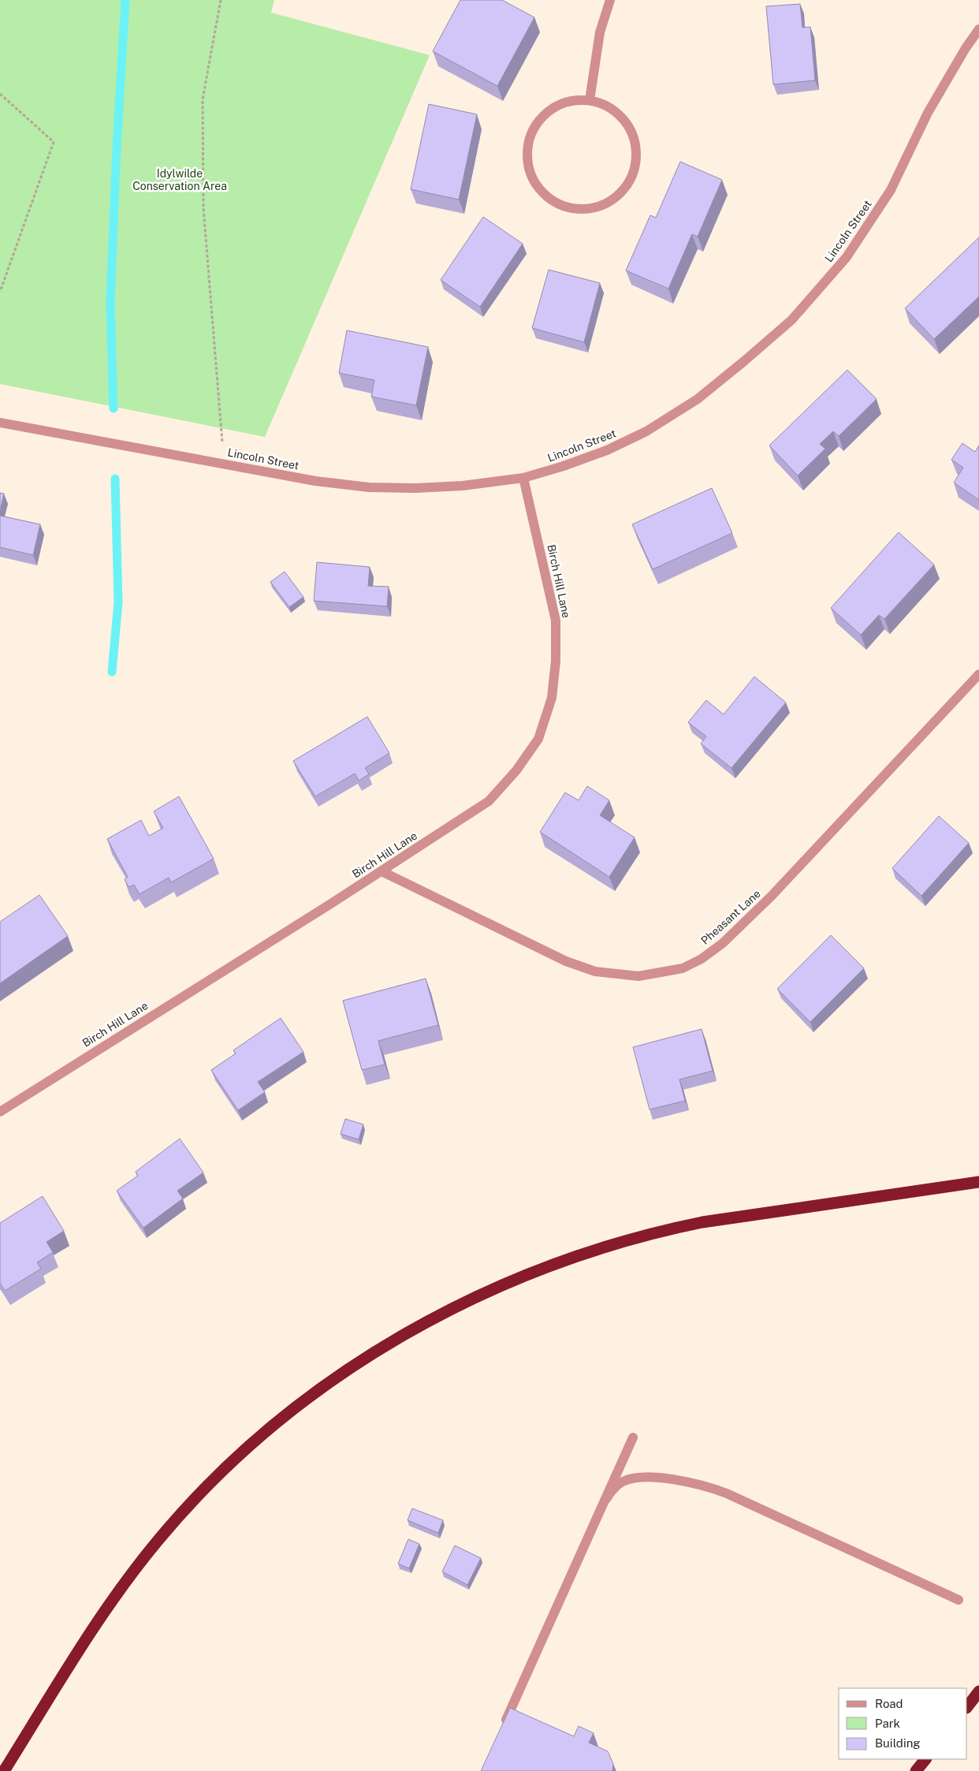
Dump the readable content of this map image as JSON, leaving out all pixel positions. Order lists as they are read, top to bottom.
{
  "streets": {
    "street": ["Lincoln Street", "Birch Hill Lane", "Pheasant Lane"]
  },
  "crossings": [
    ["Lincoln Street", "Birch Hill Lane"],
    ["Birch Hill Lane", "Pheasant Lane"]
  ],
  "parks": ["Idylwilde Conservation Area"],
  "legend": ["Road", "Park", "Building"]
}
